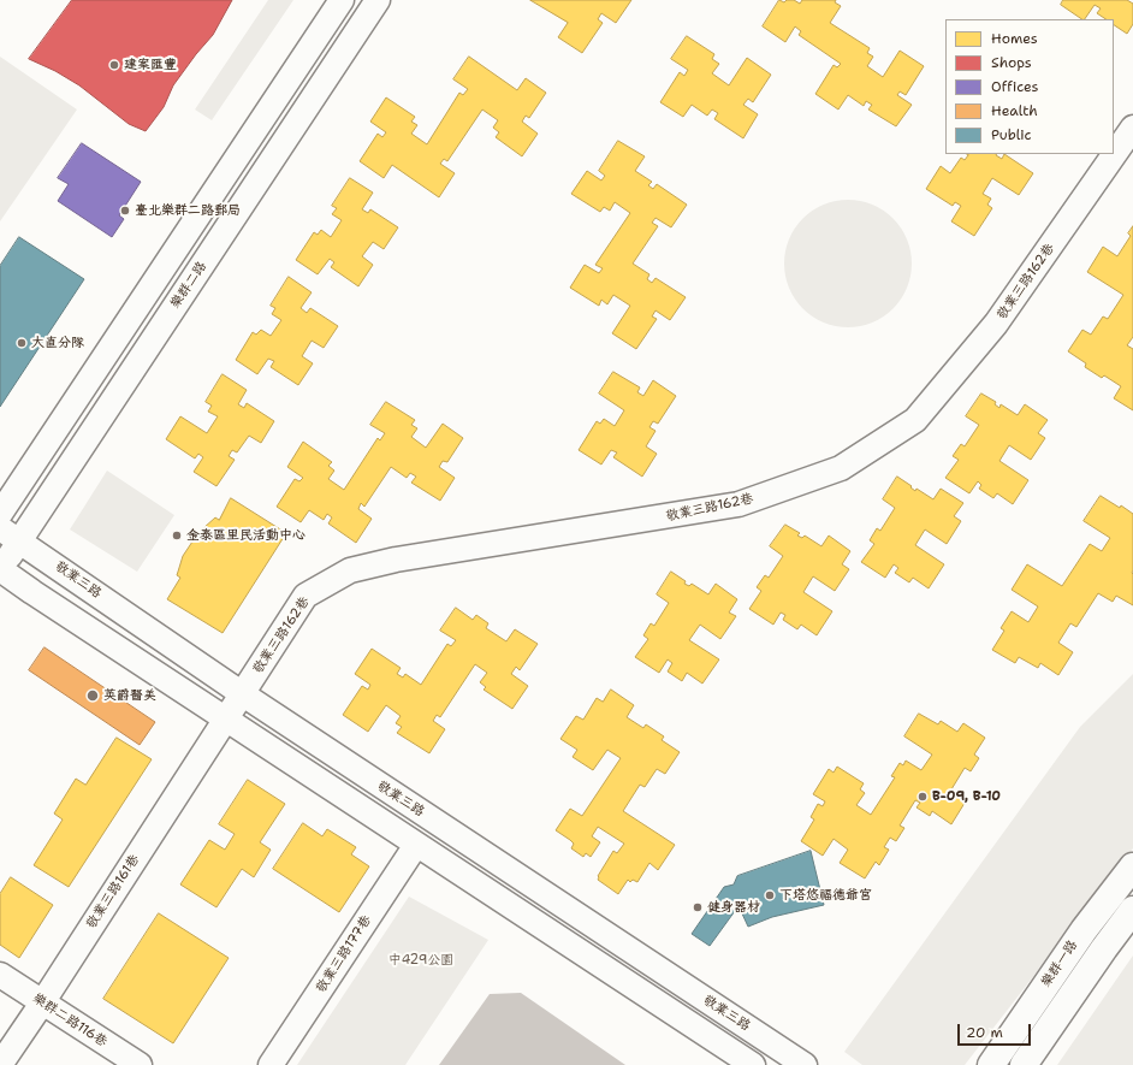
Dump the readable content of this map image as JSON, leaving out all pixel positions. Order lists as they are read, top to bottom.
{
  "streets": {
    "main road": ["樂群一路"],
    "street": [
      "敬業三路162巷",
      "樂群二路",
      "敬業三路",
      "敬業三路161巷",
      "敬業三路177巷",
      "樂群二路116巷"
    ]
  },
  "crossings": [
    ["敬業三路162巷", "敬業三路"],
    ["敬業三路162巷", "敬業三路161巷"],
    ["樂群二路", "敬業三路"],
    ["敬業三路161巷", "樂群二路116巷"]
  ],
  "parks": ["中429公園"],
  "places": [
    "建案匯豐",
    "臺北樂群二路郵局",
    "大直分隊",
    "金泰區里民活動中心",
    "英爵醫美",
    "B-09, B-10",
    "下塔悠福德爺宮",
    "健身器材"
  ],
  "legend": [
    "Homes",
    "Shops",
    "Offices",
    "Health",
    "Public"
  ],
  "scale_bar": "20 m"
}
